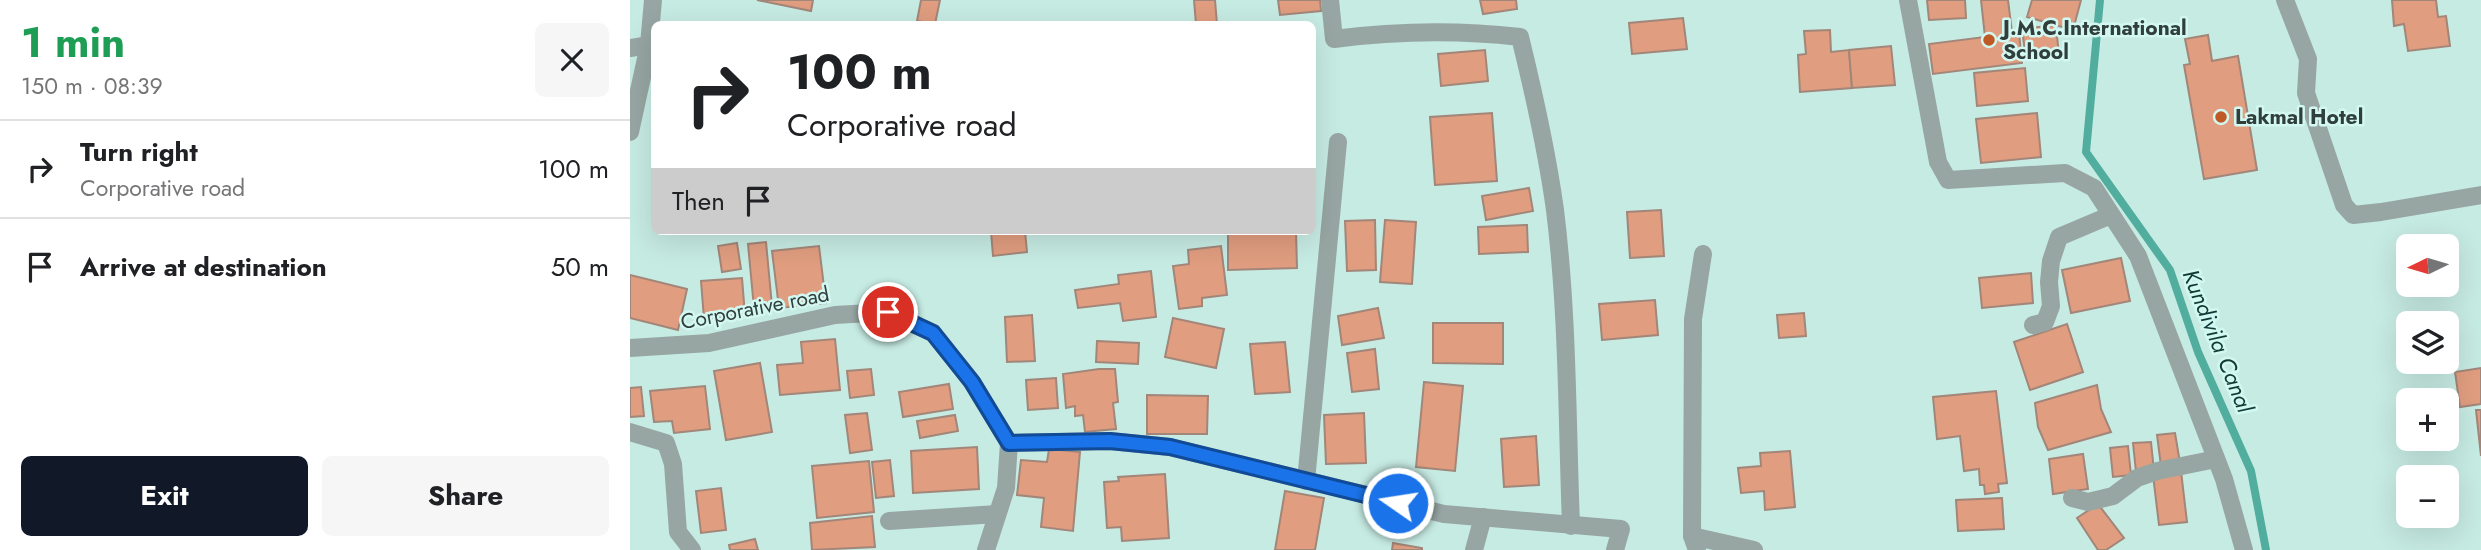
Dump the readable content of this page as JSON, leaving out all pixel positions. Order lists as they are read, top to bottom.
{
  "streets": {
    "street": ["Corporative road"]
  },
  "water": ["Kundivila Canal"],
  "places": ["J.M.C.International School", "Lakmal Hotel"],
  "north": "left",
  "page": {
    "heading": ["1 min", "150 m · 08:39"],
    "turn": ["100 m", "Corporative road"],
    "list": [
      {
        "name": "Turn right",
        "note": "Corporative road",
        "value": "100 m"
      },
      {
        "name": "Arrive at destination",
        "value": "50 m"
      }
    ],
    "then": "Then",
    "map_buttons": ["+", "−"],
    "buttons": ["Exit", "Share"]
  }
}
